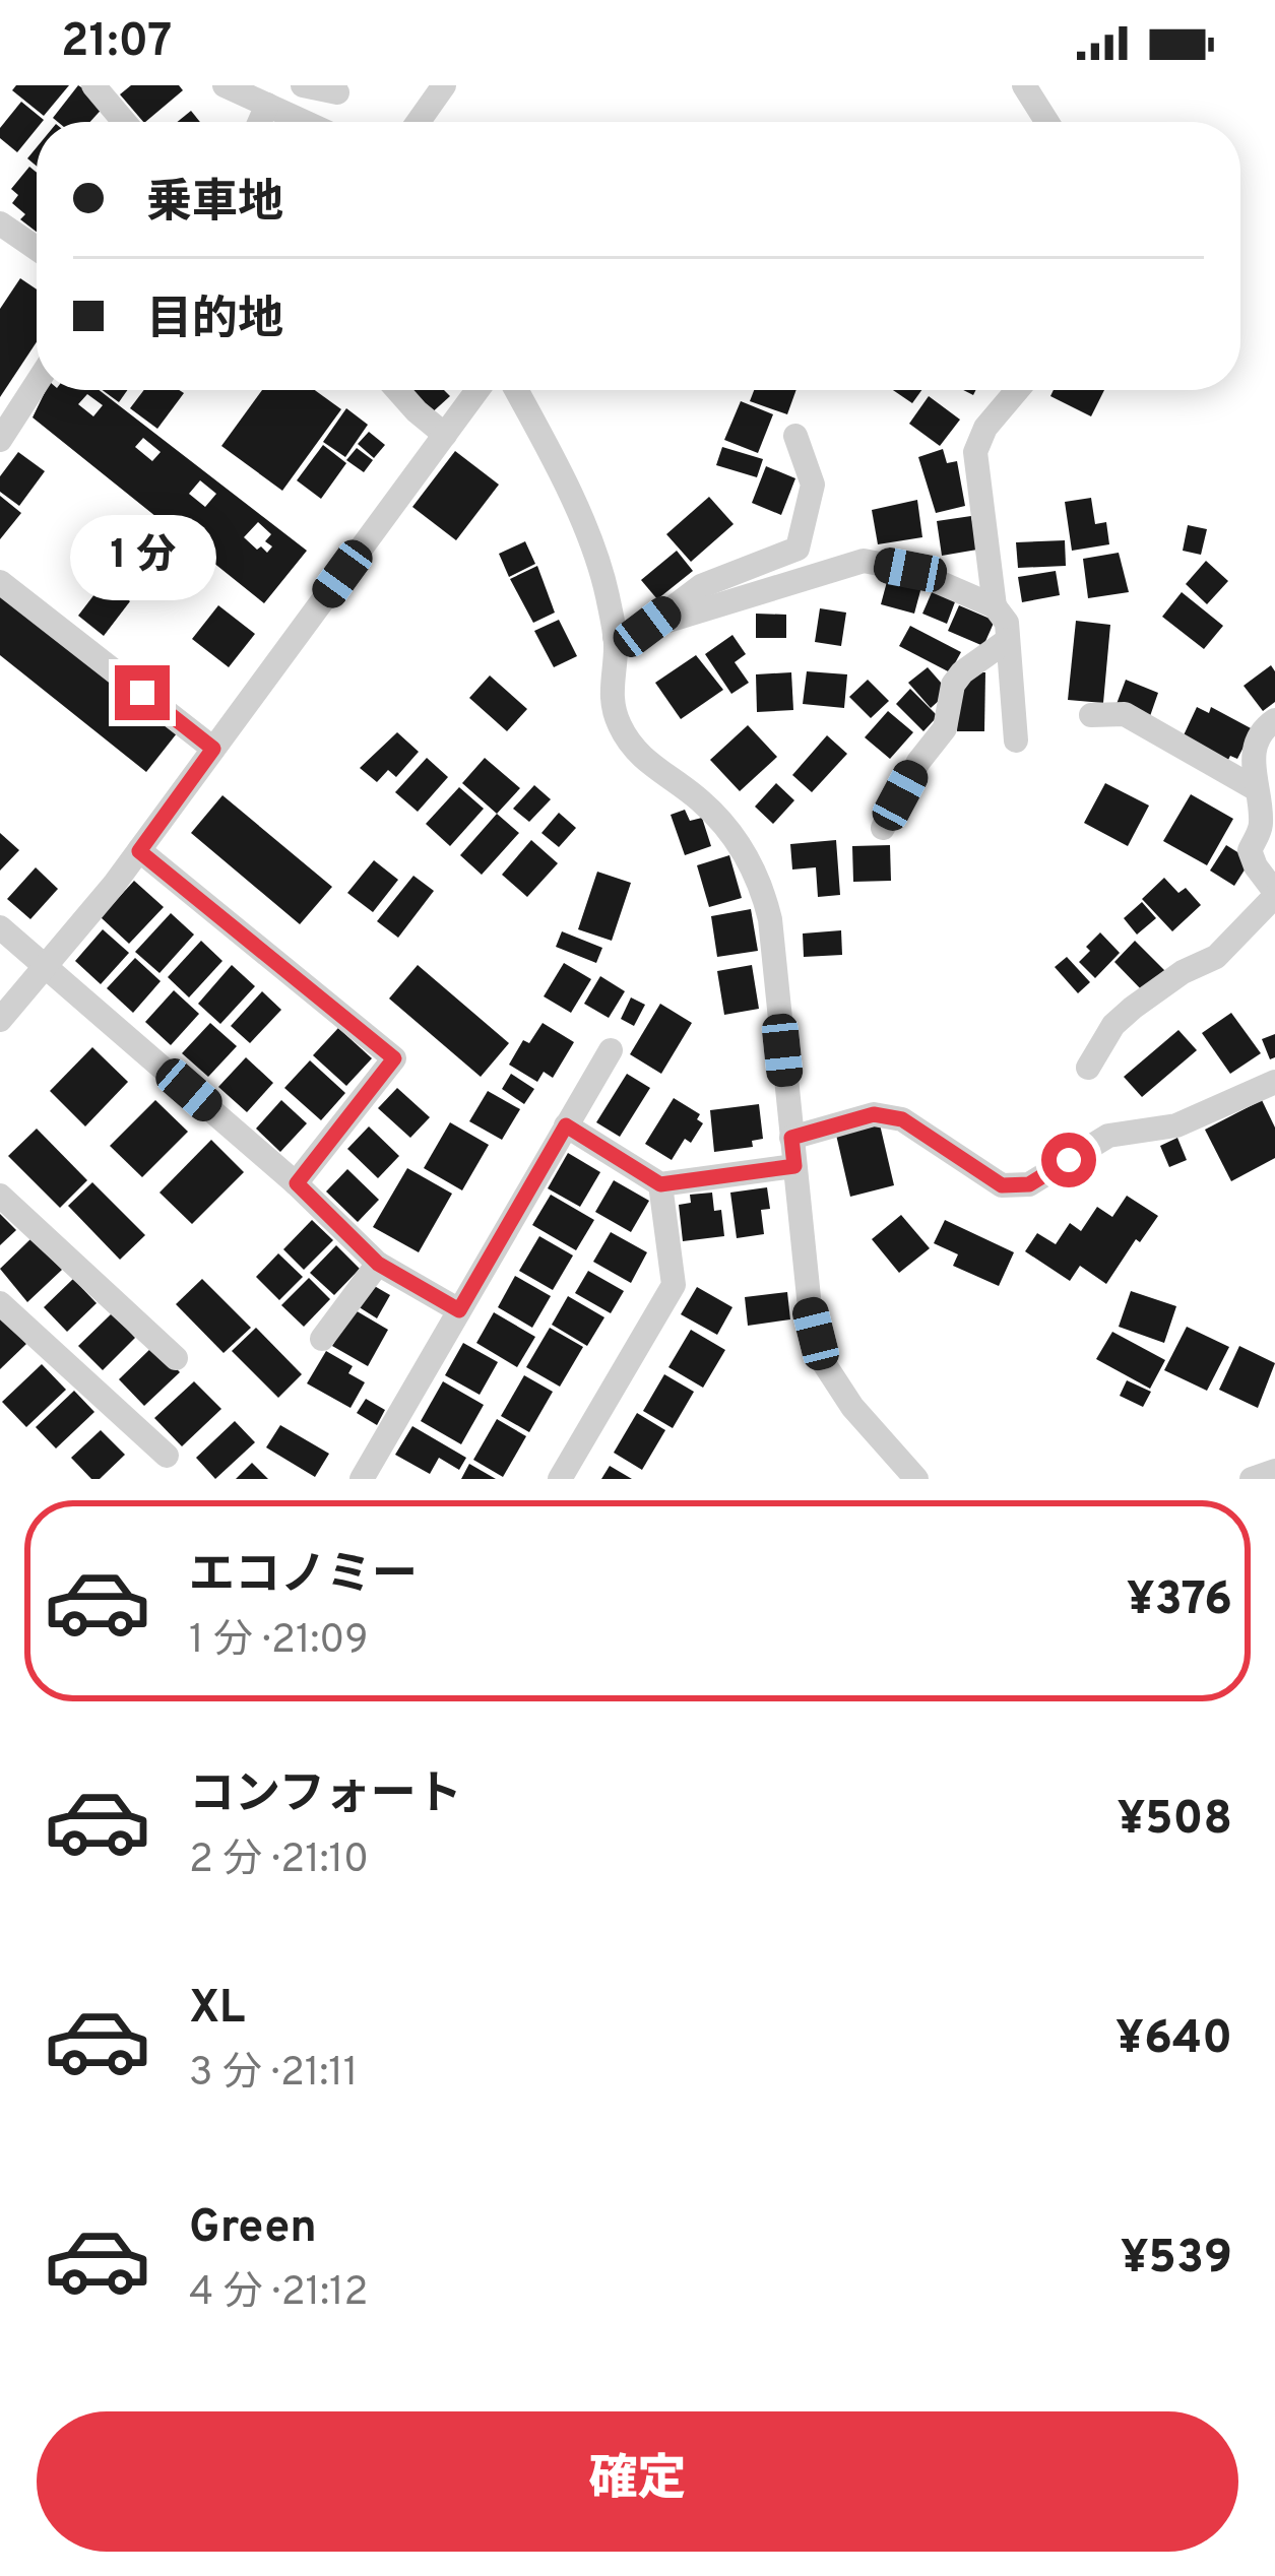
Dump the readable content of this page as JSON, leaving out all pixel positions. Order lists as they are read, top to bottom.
{
  "page": {
    "status": "21:07",
    "banner": ["乗車地", "目的地"],
    "bubble": "1 分",
    "list": [
      {
        "name": "エコノミー",
        "note": "1 分 · 21:09",
        "value": "¥376"
      },
      {
        "name": "コンフォート",
        "note": "2 分 · 21:10",
        "value": "¥508"
      },
      {
        "name": "XL",
        "note": "3 分 · 21:11",
        "value": "¥640"
      },
      {
        "name": "Green",
        "note": "4 分 · 21:12",
        "value": "¥539"
      }
    ],
    "buttons": "確定"
  }
}
